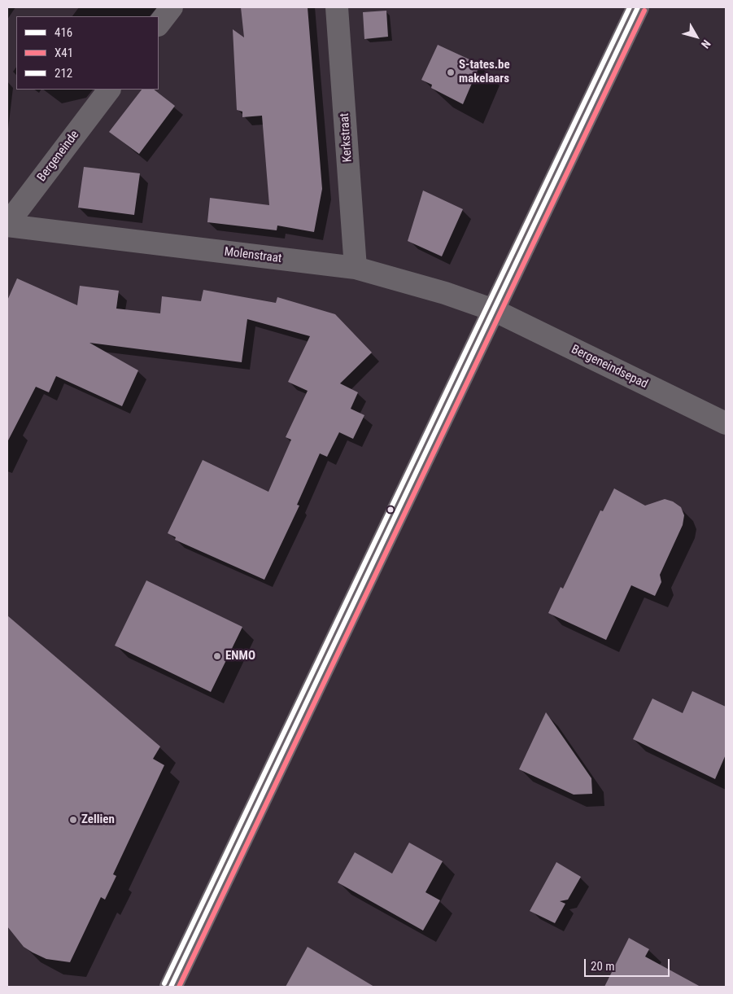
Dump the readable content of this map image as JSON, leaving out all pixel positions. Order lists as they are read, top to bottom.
{
  "streets": {
    "street": [
      "Kerkstraat",
      "Bergeneinde",
      "Molenstraat",
      "Bergeneindsepad"
    ]
  },
  "crossings": [
    ["Kerkstraat", "Molenstraat"],
    ["Bergeneinde", "Molenstraat"],
    ["Molenstraat", "Bergeneindsepad"]
  ],
  "places": ["S-tates.be makelaars", "ENMO", "Zellien"],
  "lines": ["transit line 416", "transit line 212", "transit line X41"],
  "legend": ["416", "X41", "212"],
  "scale_bar": "20 m",
  "north": "bottom right"
}
